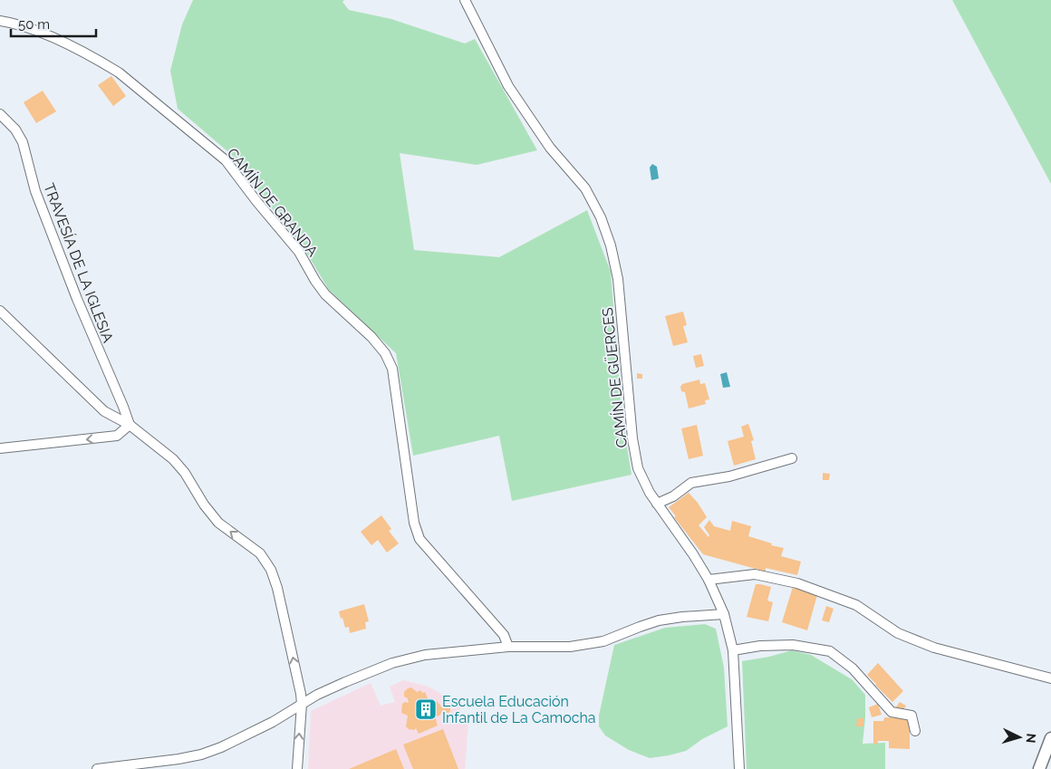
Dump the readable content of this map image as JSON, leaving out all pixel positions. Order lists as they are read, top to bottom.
{
  "streets": {
    "street": ["CAMÍN DE GRANDA", "TRAVESÍA DE LA IGLESIA", "CAMÍN DE GÜERCES"]
  },
  "places": {
    "building": ["Escuela Educación Infantil de La Camocha"]
  },
  "scale_bar": "50 m",
  "north": "right"
}
